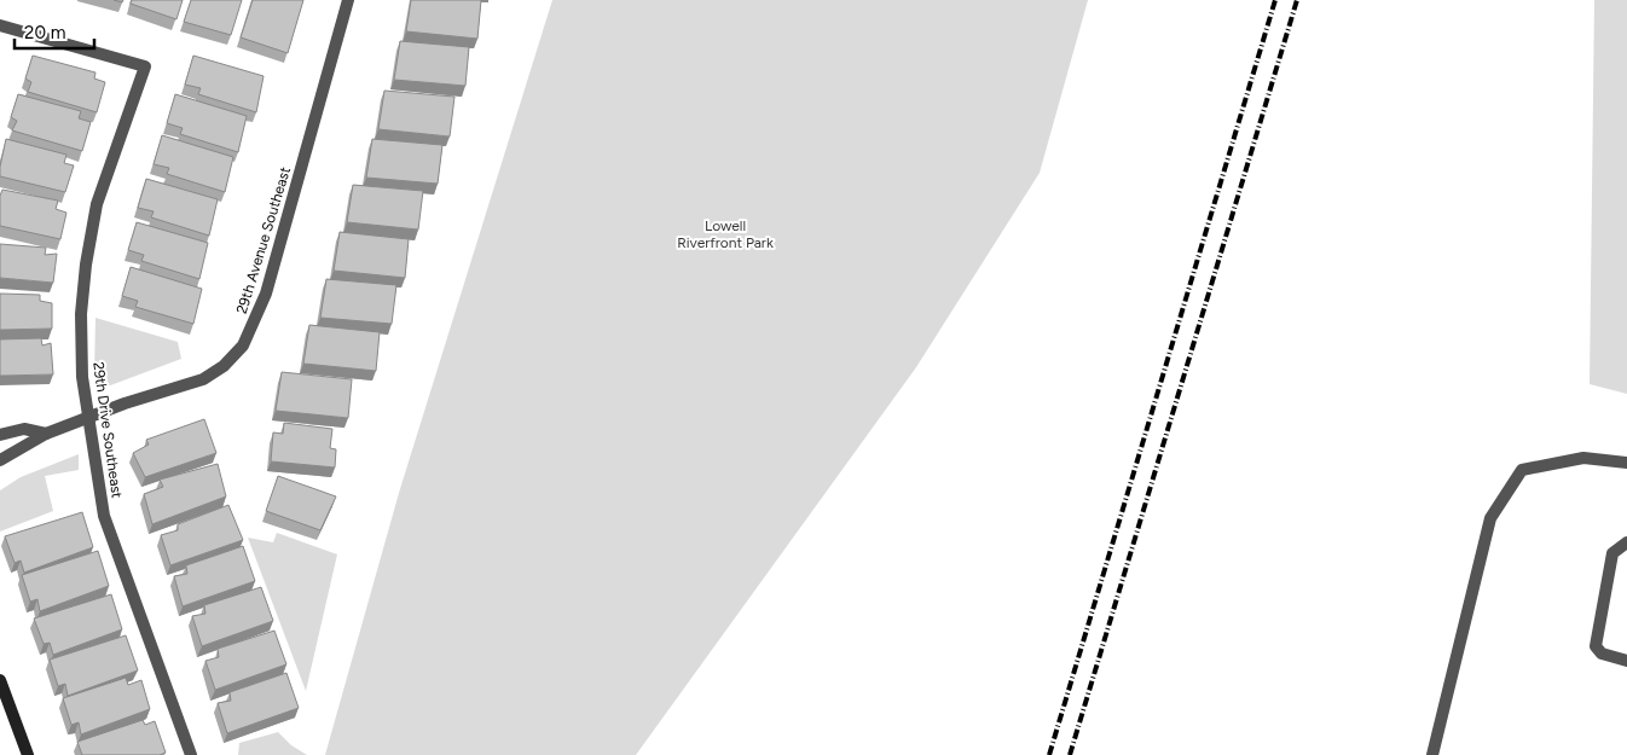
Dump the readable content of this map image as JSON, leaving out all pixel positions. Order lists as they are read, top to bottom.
{
  "streets": {
    "street": ["29th Avenue Southeast", "29th Drive Southeast"]
  },
  "crossings": [
    ["29th Avenue Southeast", "29th Drive Southeast"]
  ],
  "parks": ["Lowell Riverfront Park"],
  "scale_bar": "20 m"
}
